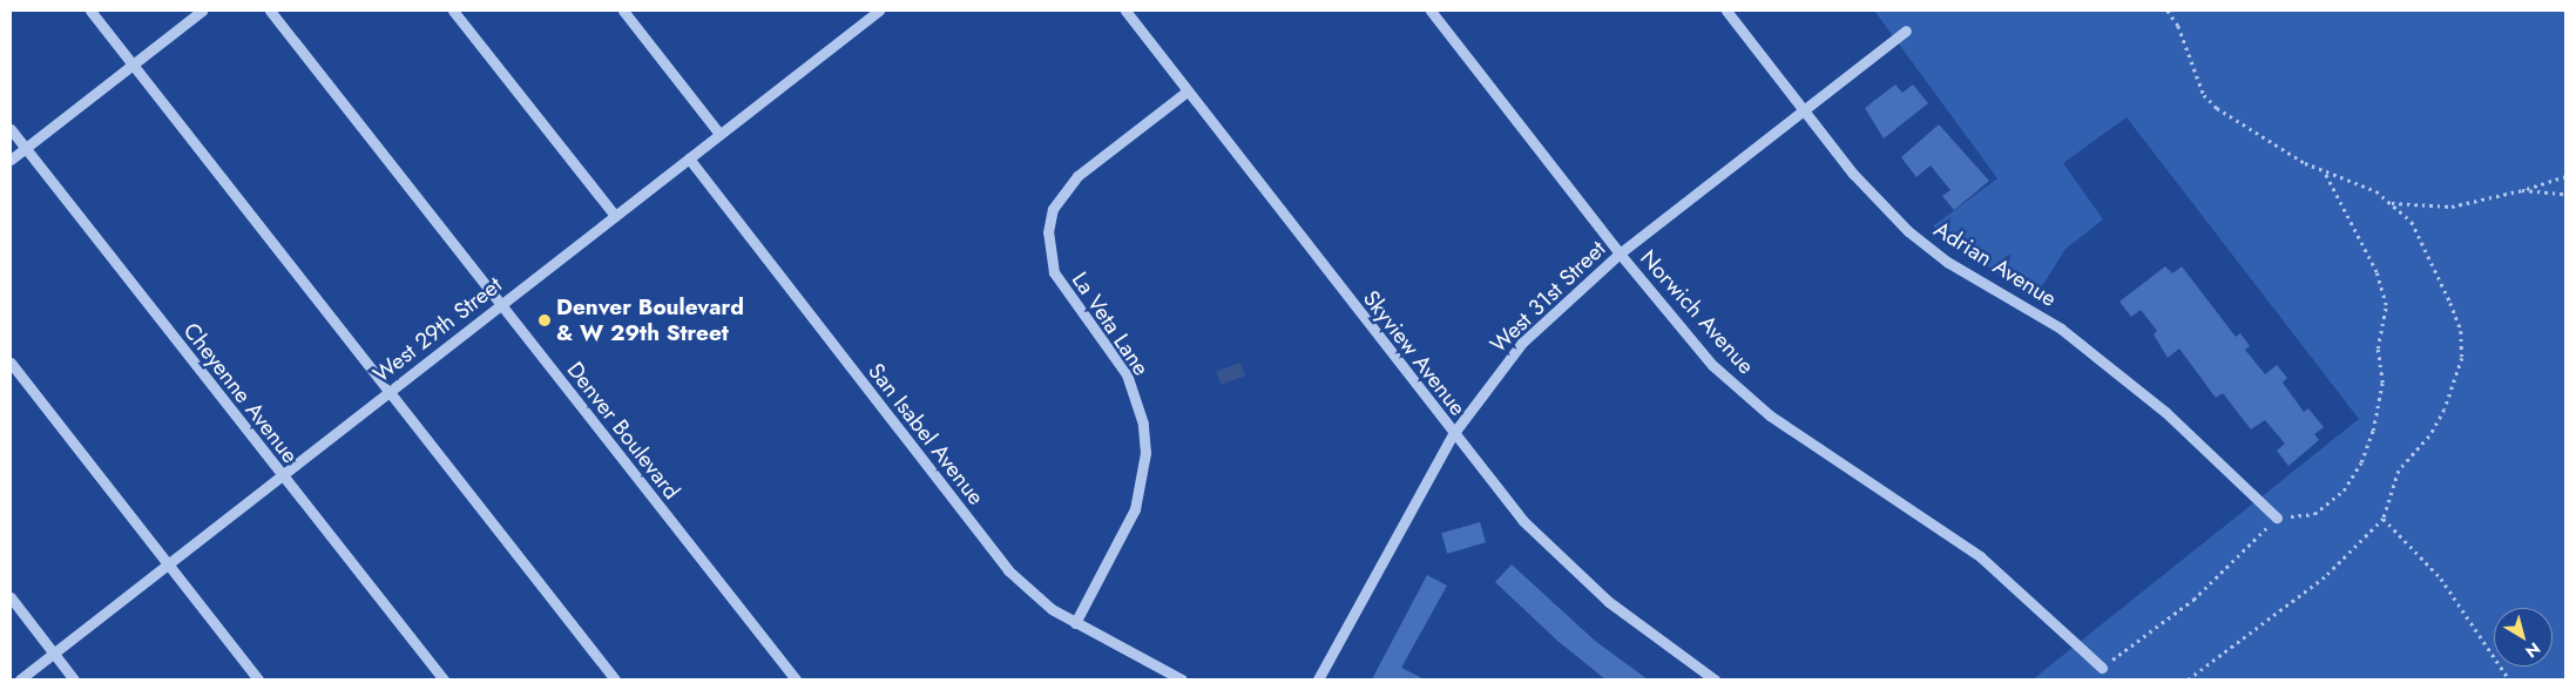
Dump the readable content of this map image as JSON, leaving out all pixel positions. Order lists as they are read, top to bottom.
{
  "streets": {
    "street": [
      "Adrian Avenue",
      "West 31st Street",
      "Norwich Avenue",
      "La Veta Lane",
      "West 29th Street",
      "Skyview Avenue",
      "Cheyenne Avenue",
      "Denver Boulevard",
      "San Isabel Avenue"
    ]
  },
  "crossings": [
    ["Adrian Avenue", "West 31st Street"],
    ["West 31st Street", "Norwich Avenue"],
    ["West 31st Street", "Skyview Avenue"],
    ["La Veta Lane", "Skyview Avenue"],
    ["La Veta Lane", "San Isabel Avenue"],
    ["West 29th Street", "Cheyenne Avenue"],
    ["West 29th Street", "Denver Boulevard"],
    ["West 29th Street", "San Isabel Avenue"]
  ],
  "places": ["Denver Boulevard & W 29th Street"],
  "north": "bottom right"
}
